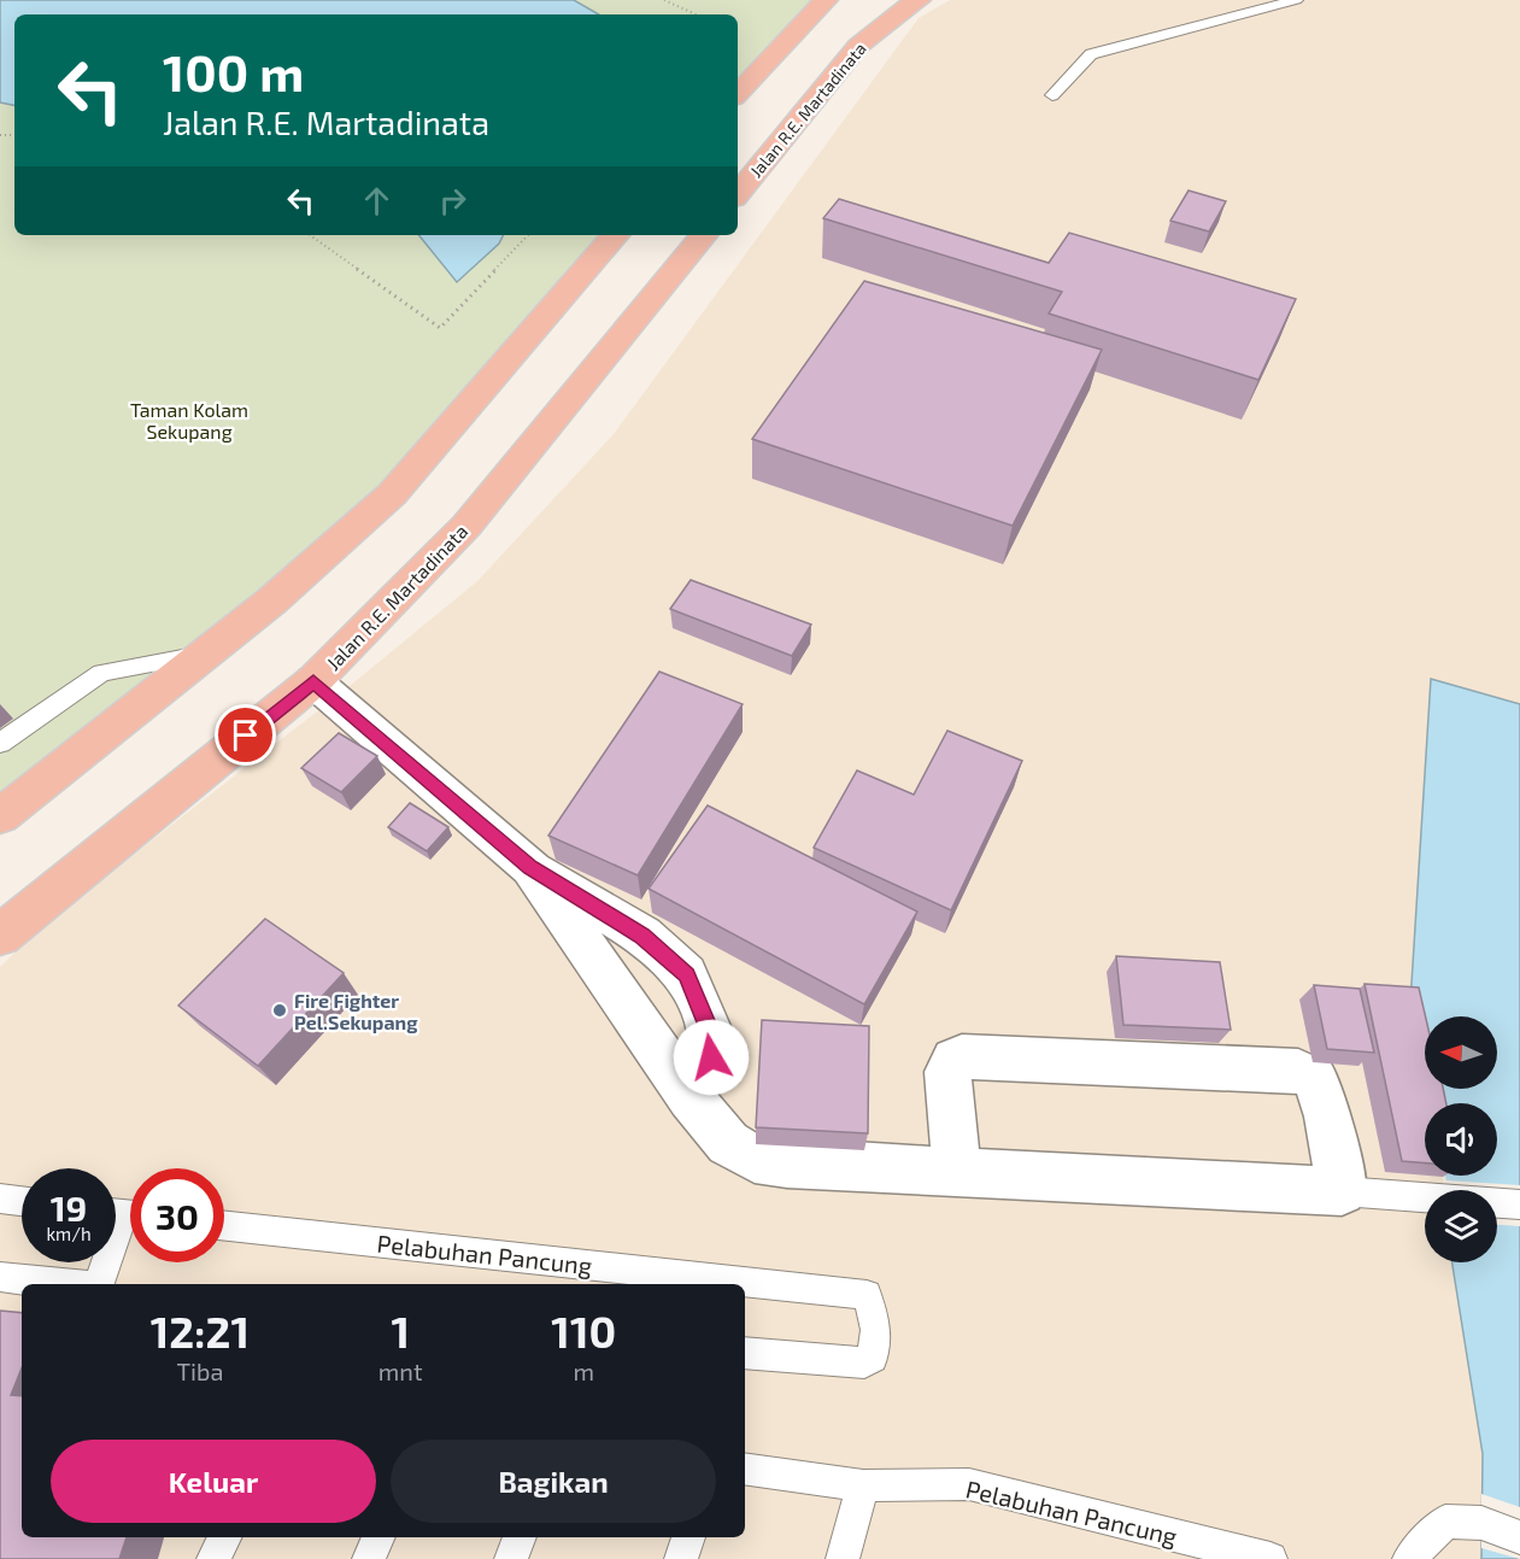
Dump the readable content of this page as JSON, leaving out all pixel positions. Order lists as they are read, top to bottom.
{
  "streets": {
    "highway": ["Jalan R.E. Martadinata"],
    "lane": ["Pelabuhan Pancung"]
  },
  "parks": ["Taman Kolam Sekupang"],
  "places": ["Fire Fighter Pel.Sekupang"],
  "north": "left",
  "page": {
    "turn": ["100 m", "Jalan R.E. Martadinata"],
    "speed": "19 km/h",
    "limit": "30",
    "eta": [
      "12:21",
      "Tiba",
      "1",
      "mnt",
      "110",
      "m"
    ],
    "buttons": ["Keluar", "Bagikan"]
  }
}
